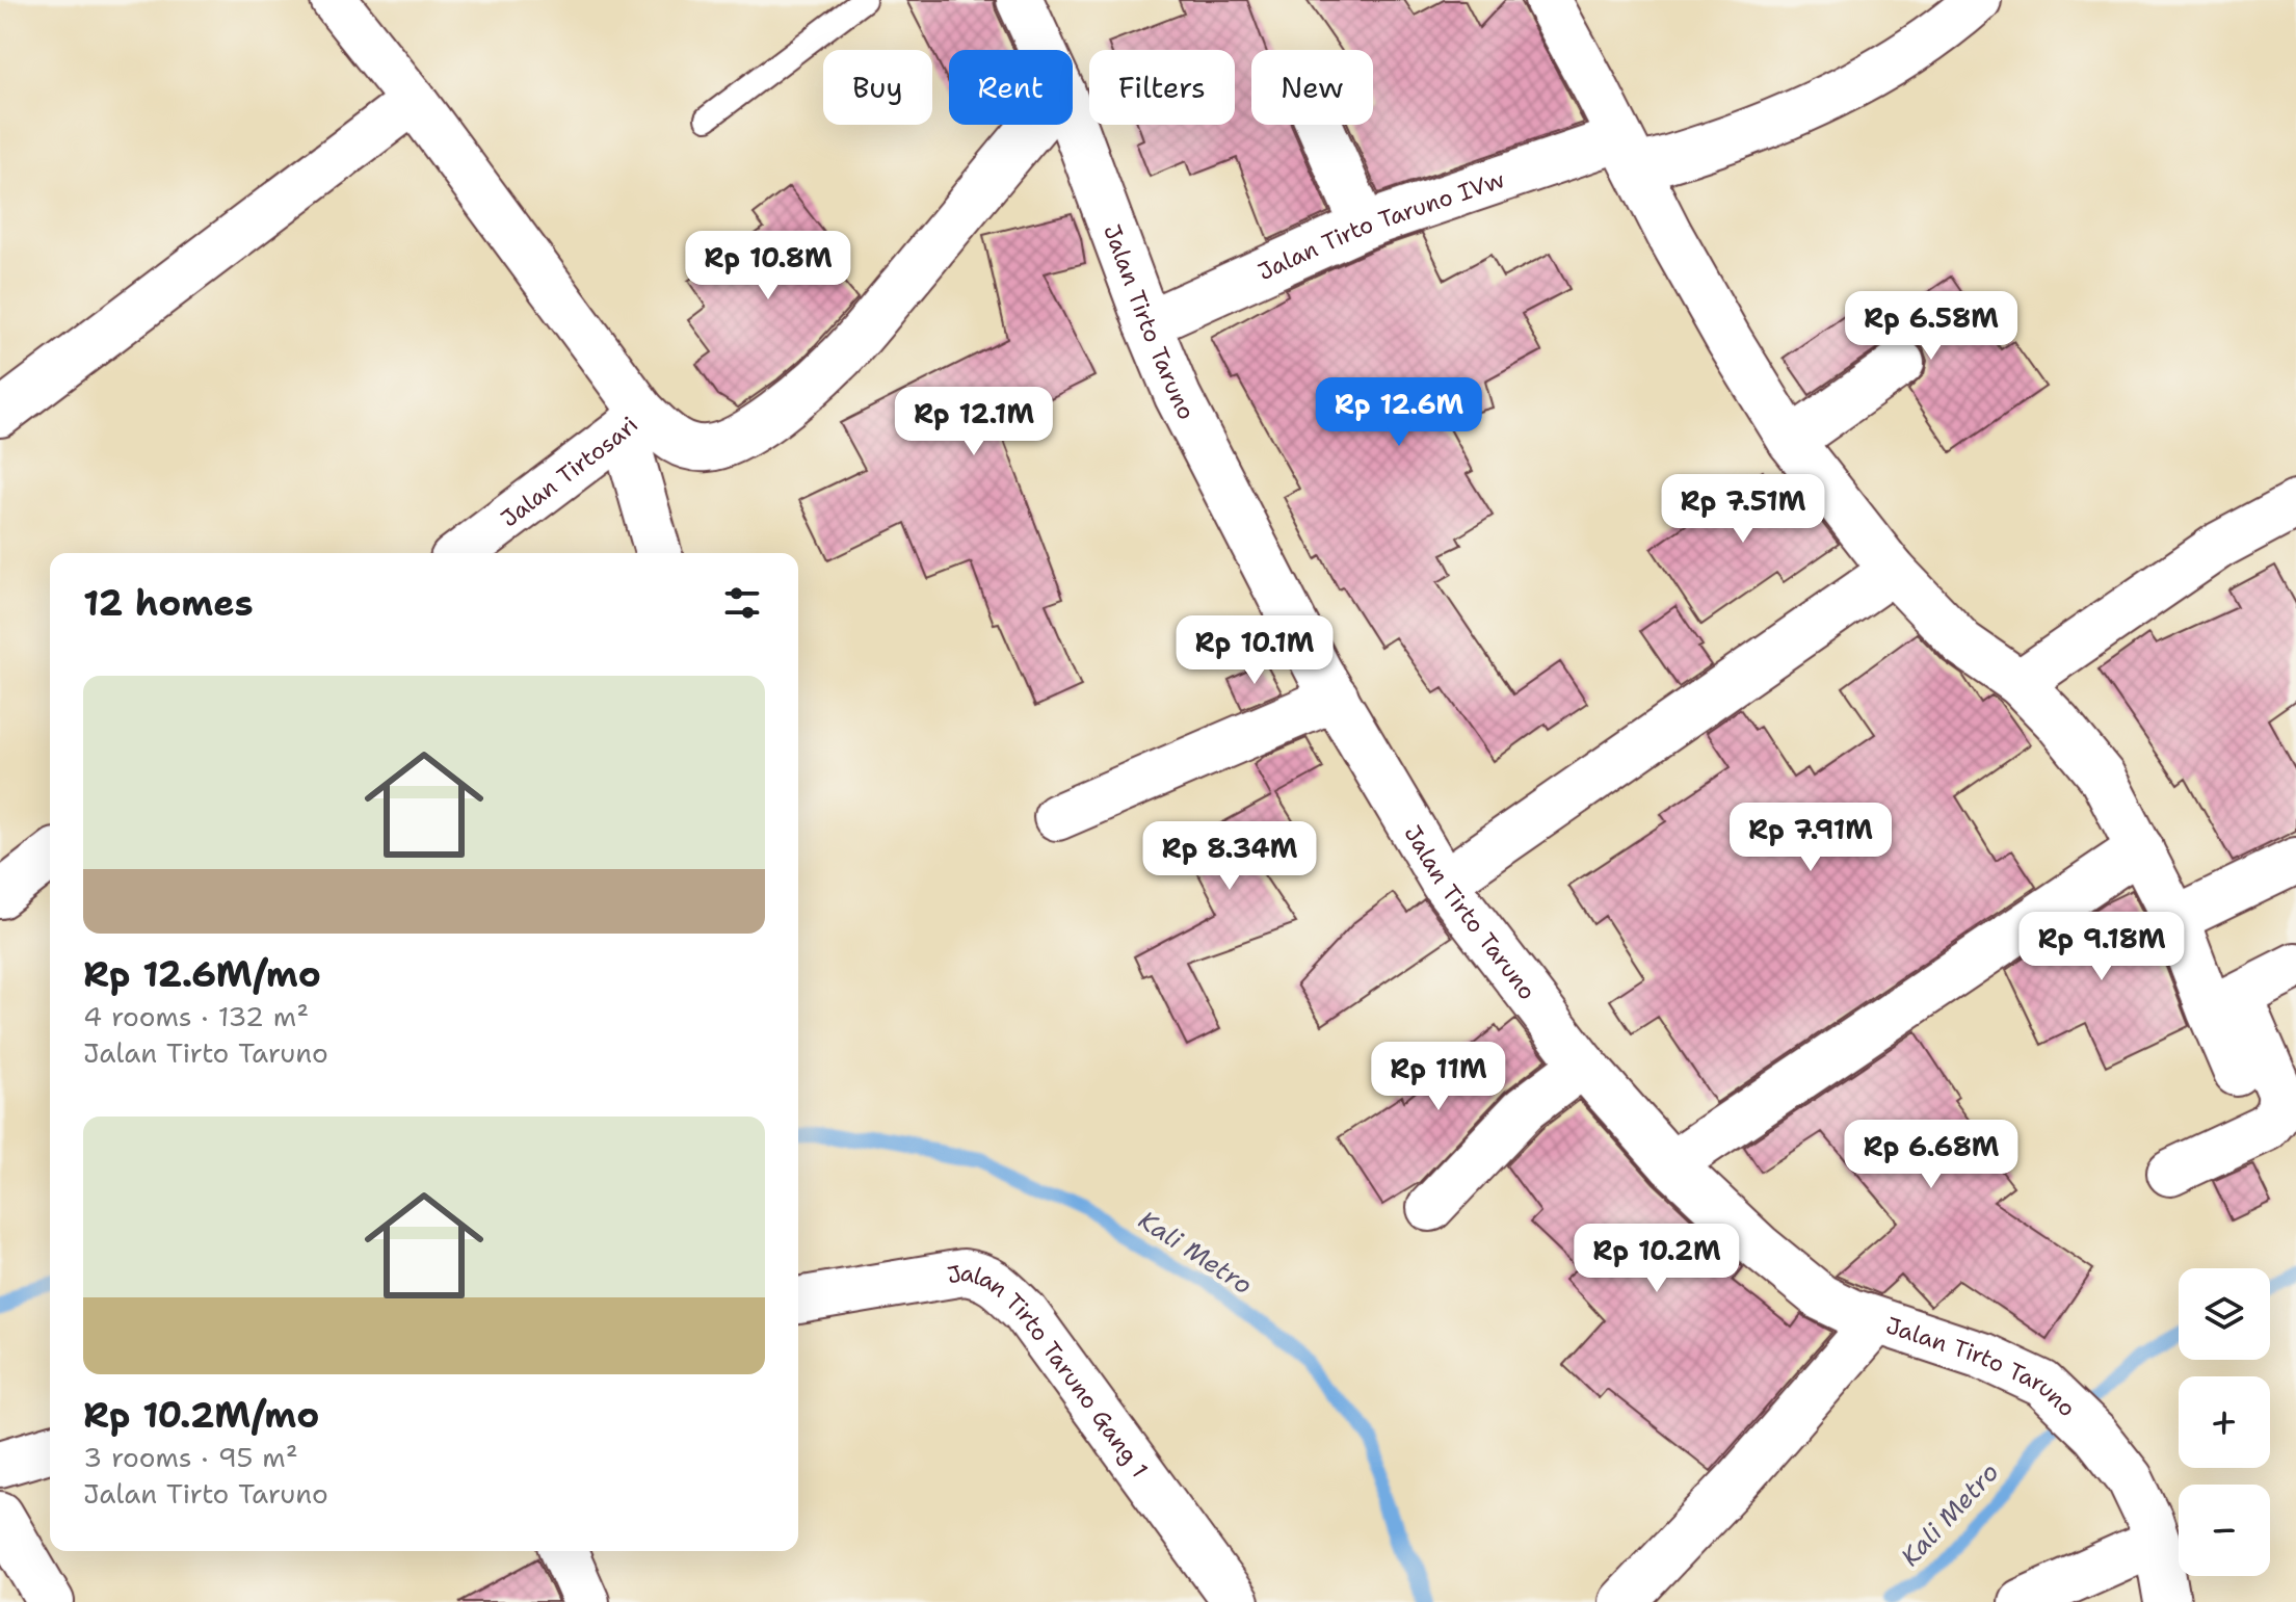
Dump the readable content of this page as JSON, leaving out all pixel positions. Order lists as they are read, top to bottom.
{
  "streets": {
    "street": [
      "Jalan Tirto Taruno IVw",
      "Jalan Tirto Taruno",
      "Jalan Tirtosari",
      "Jalan Tirto Taruno Gang 1"
    ]
  },
  "crossings": [
    ["Jalan Tirto Taruno IVw", "Jalan Tirto Taruno"]
  ],
  "water": ["Kali Metro"],
  "page": {
    "chip": [
      "Buy",
      "Rent",
      "Filters",
      "New"
    ],
    "price": [
      "Rp 10.8M",
      "Rp 6.58M",
      "Rp 12.6M",
      "Rp 12.1M",
      "Rp 7.51M",
      "Rp 10.1M",
      "Rp 7.91M",
      "Rp 8.34M",
      "Rp 9.18M",
      "Rp 11M",
      "Rp 6.68M",
      "Rp 10.2M"
    ],
    "heading": "12 homes",
    "list": [
      {
        "name": "Rp 12.6M/mo",
        "note": "4 rooms · 132 m² · Jalan Tirto Taruno"
      },
      {
        "name": "Rp 10.2M/mo",
        "note": "3 rooms · 95 m² · Jalan Tirto Taruno"
      }
    ],
    "map_buttons": ["+", "−"]
  }
}
